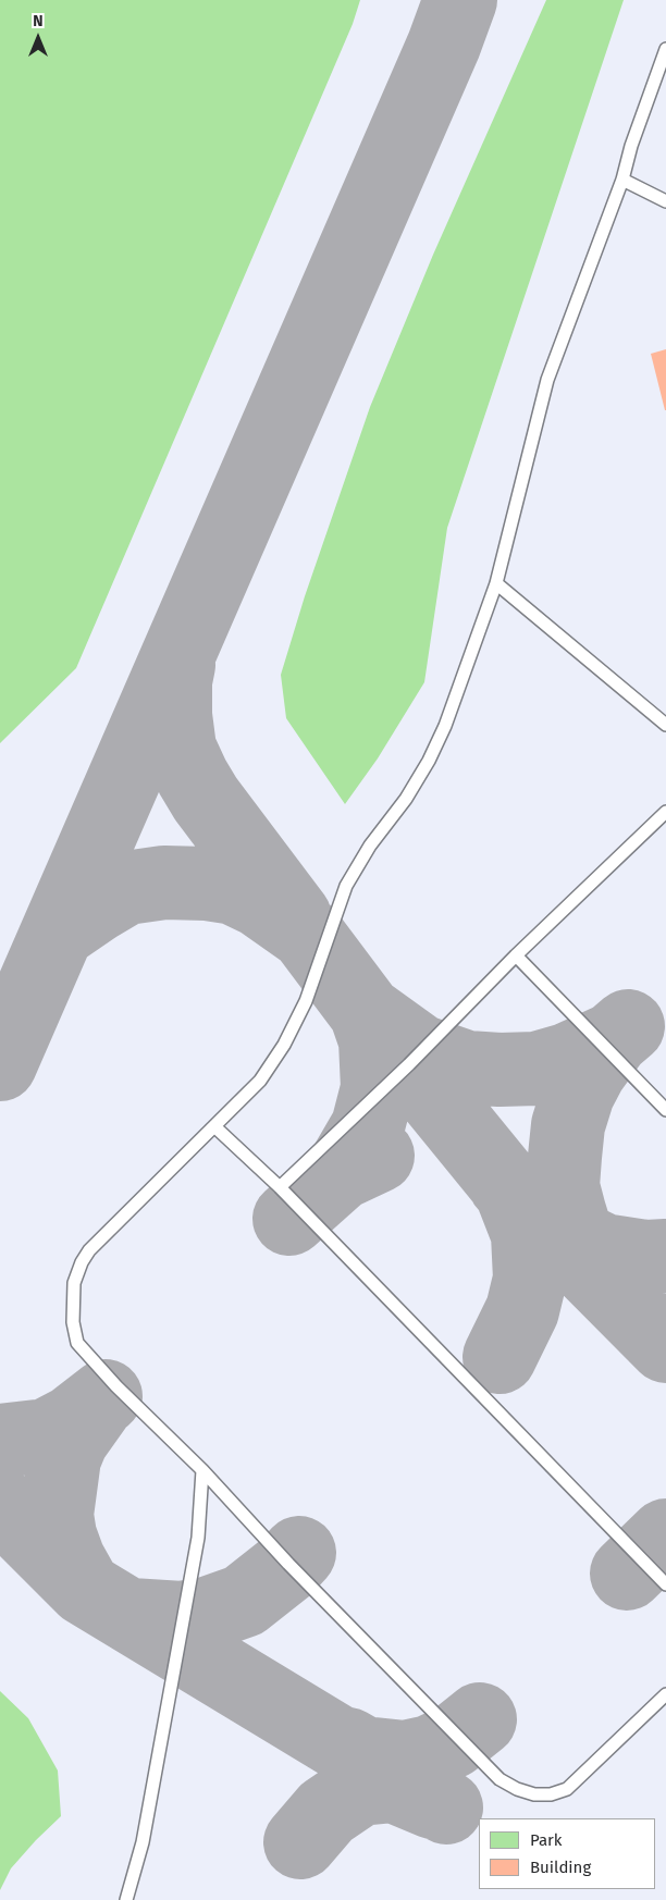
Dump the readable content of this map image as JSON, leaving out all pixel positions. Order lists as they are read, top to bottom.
{
  "legend": ["Park", "Building"],
  "north": "top"
}
